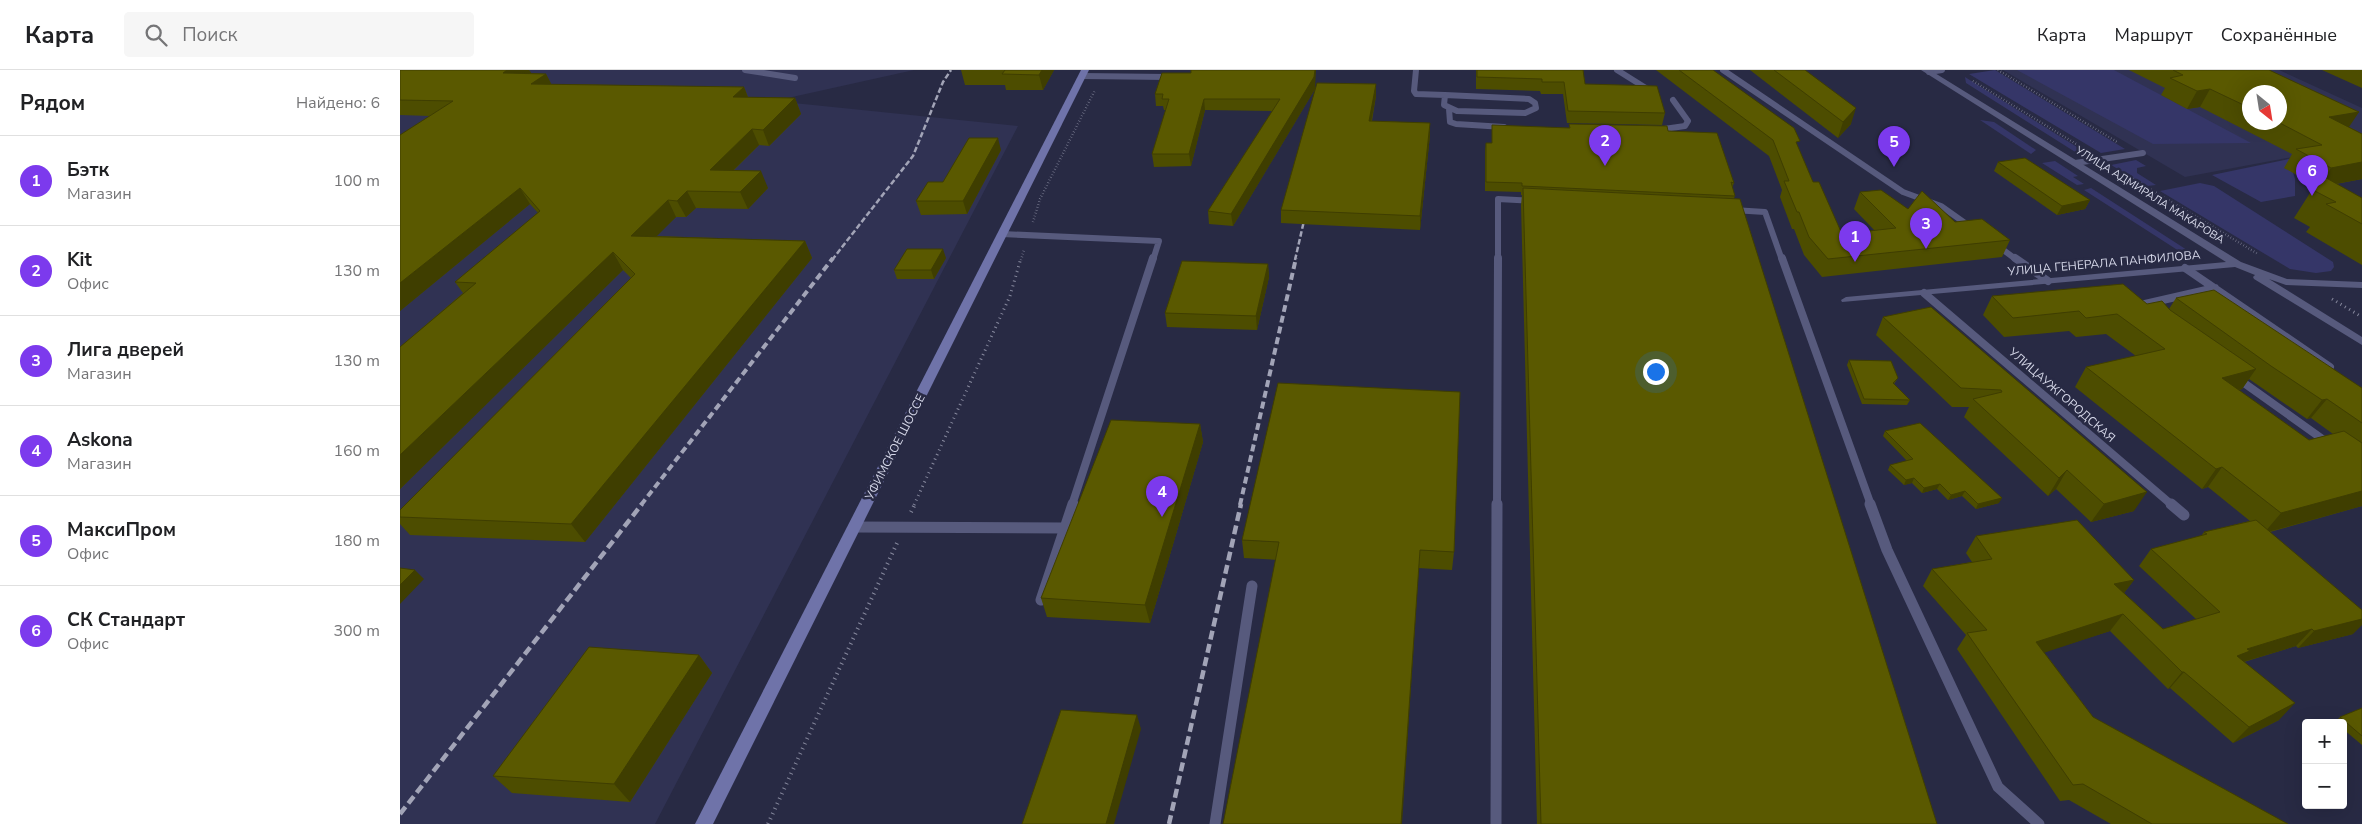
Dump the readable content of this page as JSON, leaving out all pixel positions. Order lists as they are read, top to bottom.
{
  "streets": {
    "main road": ["УФИМСКОЕ ШОССЕ"],
    "street": ["УЛИЦА АДМИРАЛА МАКАРОВА", "УЛИЦА ГЕНЕРАЛА ПАНФИЛОВА"],
    "lane": ["УЛИЦАУЖГОРОДСКАЯ"]
  },
  "crossings": [
    ["УЛИЦА АДМИРАЛА МАКАРОВА", "УЛИЦА ГЕНЕРАЛА ПАНФИЛОВА"],
    ["УЛИЦА ГЕНЕРАЛА ПАНФИЛОВА", "УЛИЦАУЖГОРОДСКАЯ"]
  ],
  "north": "bottom right",
  "page": {
    "header": "Карта",
    "search": "Поиск",
    "nav": ["Карта", "Маршрут", "Сохранённые"],
    "heading": ["Рядом", "Найдено: 6"],
    "pins": [
      "2",
      "5",
      "6",
      "3",
      "1",
      "4"
    ],
    "list": [
      {
        "mark": "1",
        "name": "Бэтк",
        "note": "Магазин",
        "value": "100 m"
      },
      {
        "mark": "2",
        "name": "Kit",
        "note": "Офис",
        "value": "130 m"
      },
      {
        "mark": "3",
        "name": "Лига дверей",
        "note": "Магазин",
        "value": "130 m"
      },
      {
        "mark": "4",
        "name": "Askona",
        "note": "Магазин",
        "value": "160 m"
      },
      {
        "mark": "5",
        "name": "МаксиПром",
        "note": "Офис",
        "value": "180 m"
      },
      {
        "mark": "6",
        "name": "СК Стандарт",
        "note": "Офис",
        "value": "300 m"
      }
    ],
    "map_buttons": ["+", "−"]
  }
}
